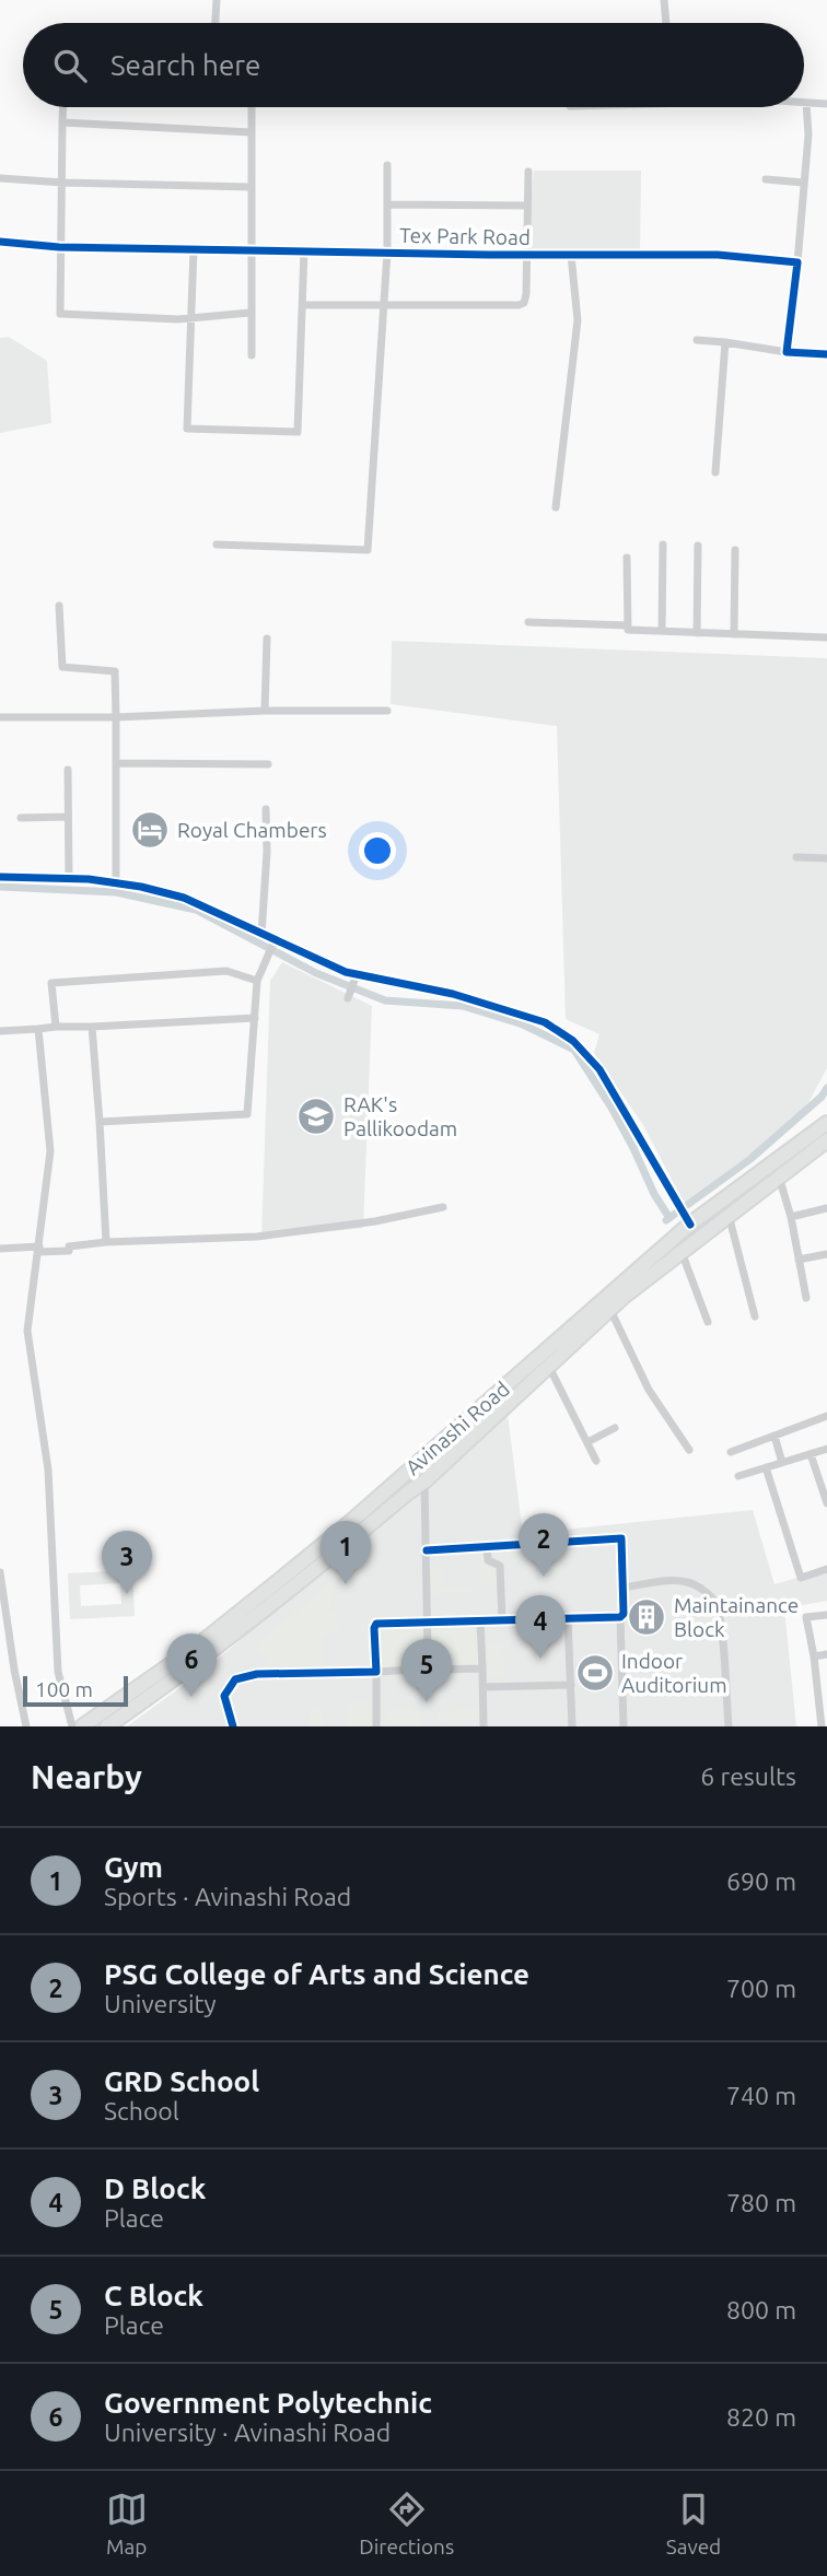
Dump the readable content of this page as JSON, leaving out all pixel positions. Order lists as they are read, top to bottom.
{
  "streets": {
    "main road": ["Avinashi Road"],
    "street": ["Tex Park Road"]
  },
  "places": {
    "hotel": ["Royal Chambers"],
    "school or university": ["RAK's Pallikoodam"],
    "building": ["Maintainance Block"],
    "sports": ["Indoor Auditorium"]
  },
  "scale_bar": "100 m",
  "page": {
    "search": "Search here",
    "pins": [
      "2",
      "1",
      "3",
      "4",
      "6",
      "5"
    ],
    "scale": "100 m",
    "heading": ["Nearby", "6 results"],
    "list": [
      {
        "mark": "1",
        "name": "Gym",
        "note": "Sports · Avinashi Road",
        "value": "690 m"
      },
      {
        "mark": "2",
        "name": "PSG College of Arts and Science",
        "note": "University",
        "value": "700 m"
      },
      {
        "mark": "3",
        "name": "GRD School",
        "note": "School",
        "value": "740 m"
      },
      {
        "mark": "4",
        "name": "D Block",
        "note": "Place",
        "value": "780 m"
      },
      {
        "mark": "5",
        "name": "C Block",
        "note": "Place",
        "value": "800 m"
      },
      {
        "mark": "6",
        "name": "Government Polytechnic",
        "note": "University · Avinashi Road",
        "value": "820 m"
      }
    ],
    "nav": ["Map", "Directions", "Saved"]
  }
}
